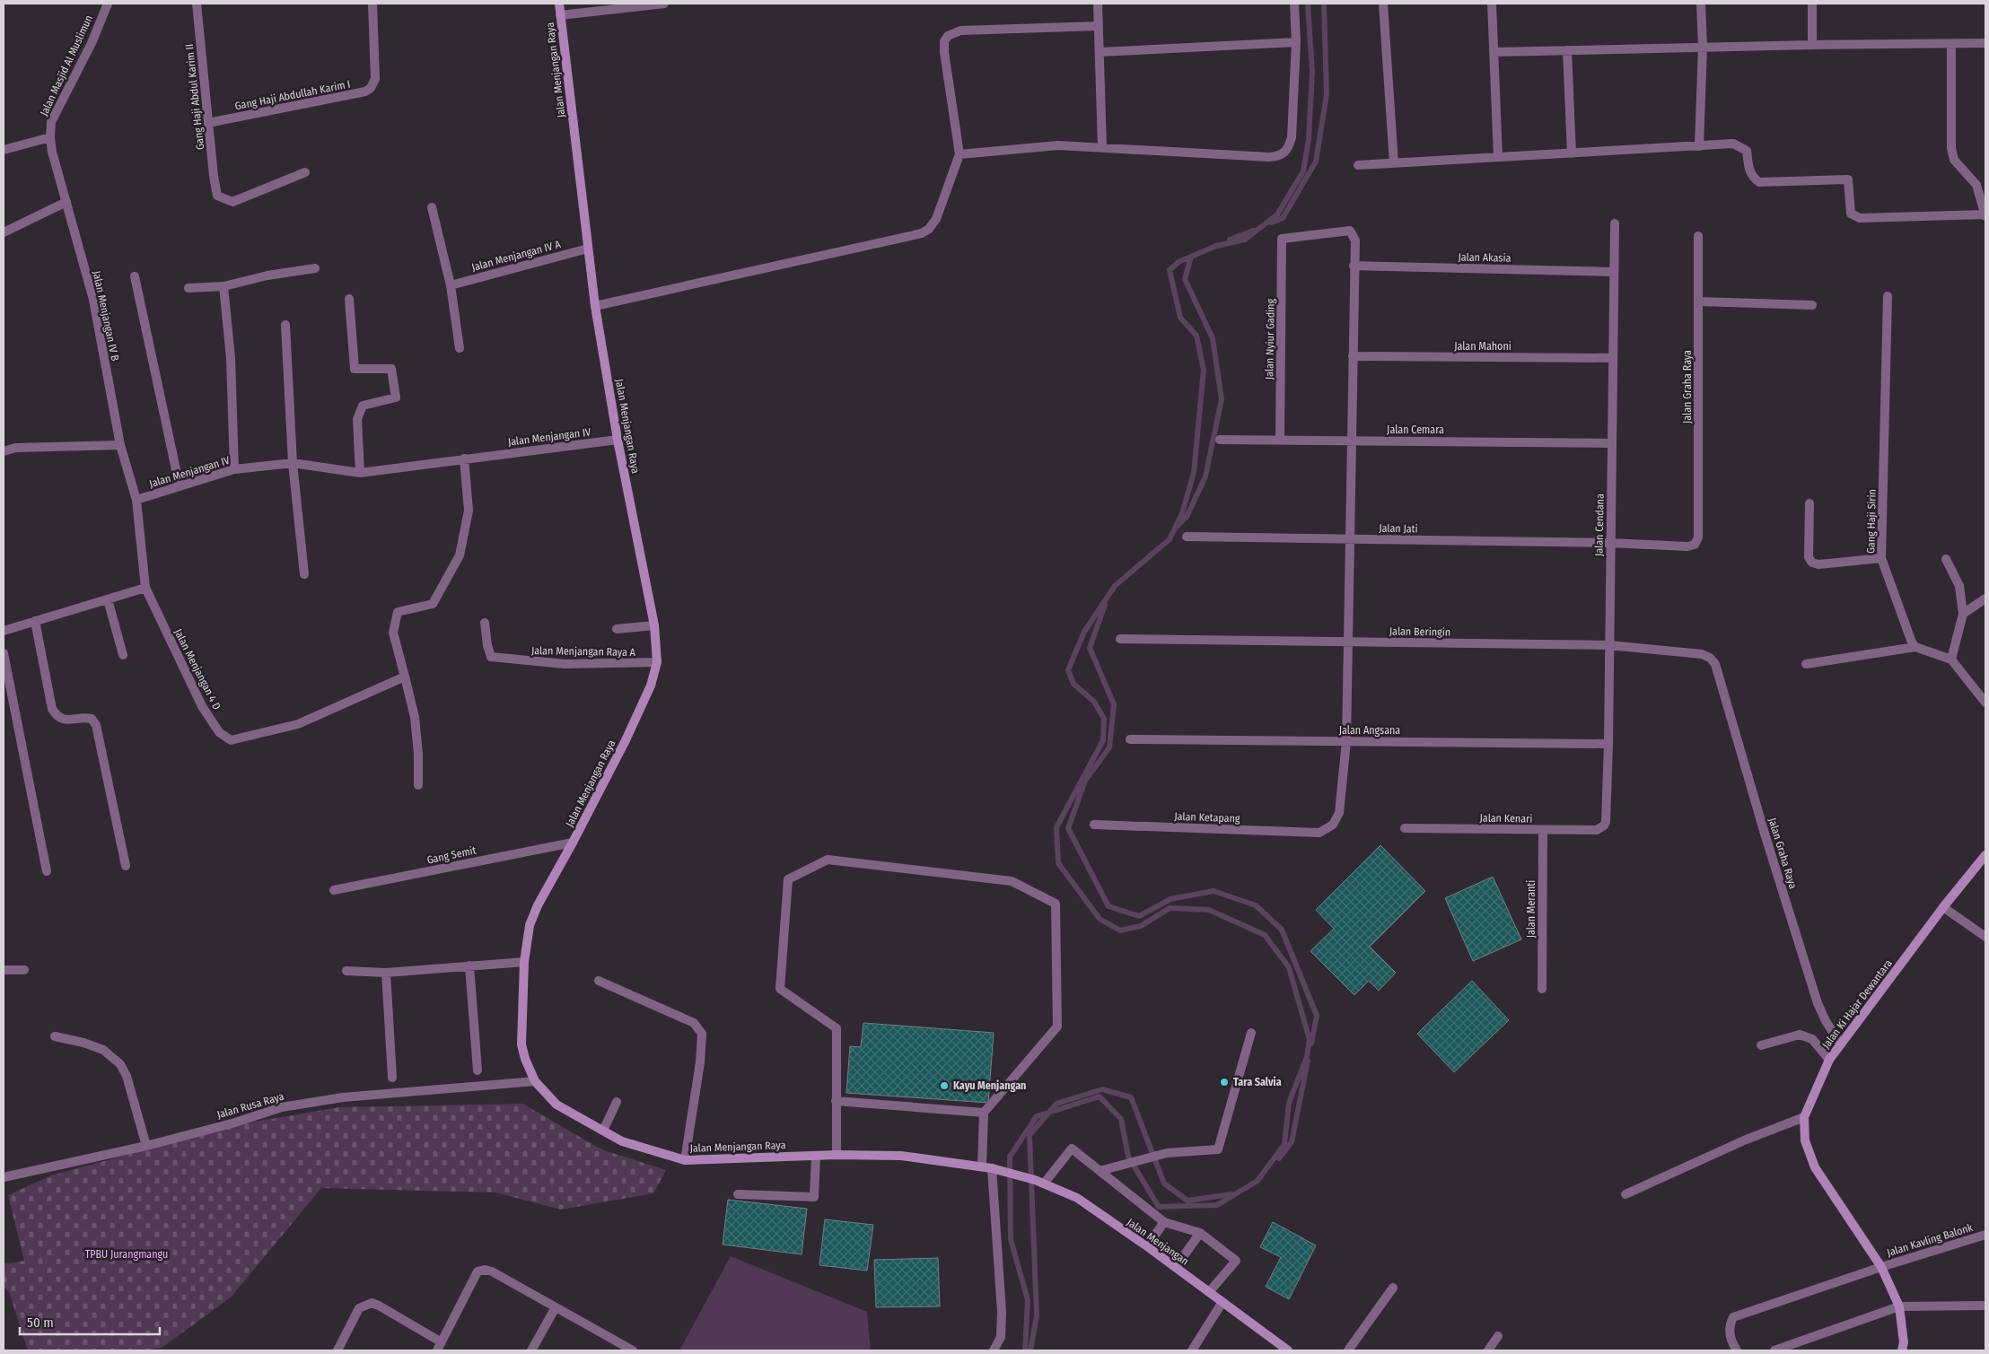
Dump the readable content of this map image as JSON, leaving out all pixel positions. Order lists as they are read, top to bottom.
{
  "streets": {
    "main road": ["Jalan Menjangan Raya", "Jalan Ki Hajar Dewantara", "Jalan Menjangan"],
    "street": [
      "Jalan Masjid Al Muslimun",
      "Gang Haji Abdullah Karim I",
      "Gang Haji Abdul Karim II",
      "Jalan Menjangan IV A",
      "Jalan Akasia",
      "Jalan Menjangan IV B",
      "Jalan Nyiur Gading",
      "Jalan Mahoni",
      "Jalan Graha Raya",
      "Jalan Cemara",
      "Jalan Menjangan IV",
      "Gang Haji Sirin",
      "Jalan Cendana",
      "Jalan Jati",
      "Jalan Beringin",
      "Jalan Menjangan Raya A",
      "Jalan Menjangan 4 D",
      "Jalan Angsana",
      "Jalan Ketapang",
      "Jalan Kenari",
      "Gang Semit",
      "Jalan Meranti",
      "Jalan Rusa Raya",
      "Jalan Kavling Balonk"
    ]
  },
  "crossings": [
    ["Jalan Masjid Al Muslimun", "Jalan Menjangan IV B"],
    ["Jalan Menjangan Raya", "Jalan Menjangan IV A"],
    ["Jalan Menjangan Raya", "Jalan Menjangan IV"],
    ["Jalan Menjangan Raya", "Jalan Menjangan Raya A"],
    ["Jalan Menjangan Raya", "Gang Semit"],
    ["Jalan Menjangan Raya", "Jalan Rusa Raya"],
    ["Jalan Menjangan Raya", "Jalan Menjangan"],
    ["Gang Haji Abdullah Karim I", "Gang Haji Abdul Karim II"],
    ["Jalan Akasia", "Jalan Nyiur Gading"],
    ["Jalan Akasia", "Jalan Cendana"],
    ["Jalan Menjangan IV B", "Jalan Menjangan IV"],
    ["Jalan Nyiur Gading", "Jalan Cemara"],
    ["Jalan Mahoni", "Jalan Cendana"],
    ["Jalan Graha Raya", "Jalan Jati"],
    ["Jalan Graha Raya", "Jalan Beringin"],
    ["Jalan Graha Raya", "Jalan Ki Hajar Dewantara"],
    ["Jalan Cemara", "Jalan Cendana"],
    ["Jalan Cendana", "Jalan Jati"],
    ["Jalan Cendana", "Jalan Beringin"],
    ["Jalan Cendana", "Jalan Angsana"],
    ["Jalan Cendana", "Jalan Kenari"],
    ["Jalan Angsana", "Jalan Ketapang"],
    ["Jalan Kenari", "Jalan Meranti"],
    ["Jalan Ki Hajar Dewantara", "Jalan Kavling Balonk"]
  ],
  "parks": ["TPBU Jurangmangu"],
  "places": ["Tara Salvia", "Kayu Menjangan"],
  "scale_bar": "50 m"
}
